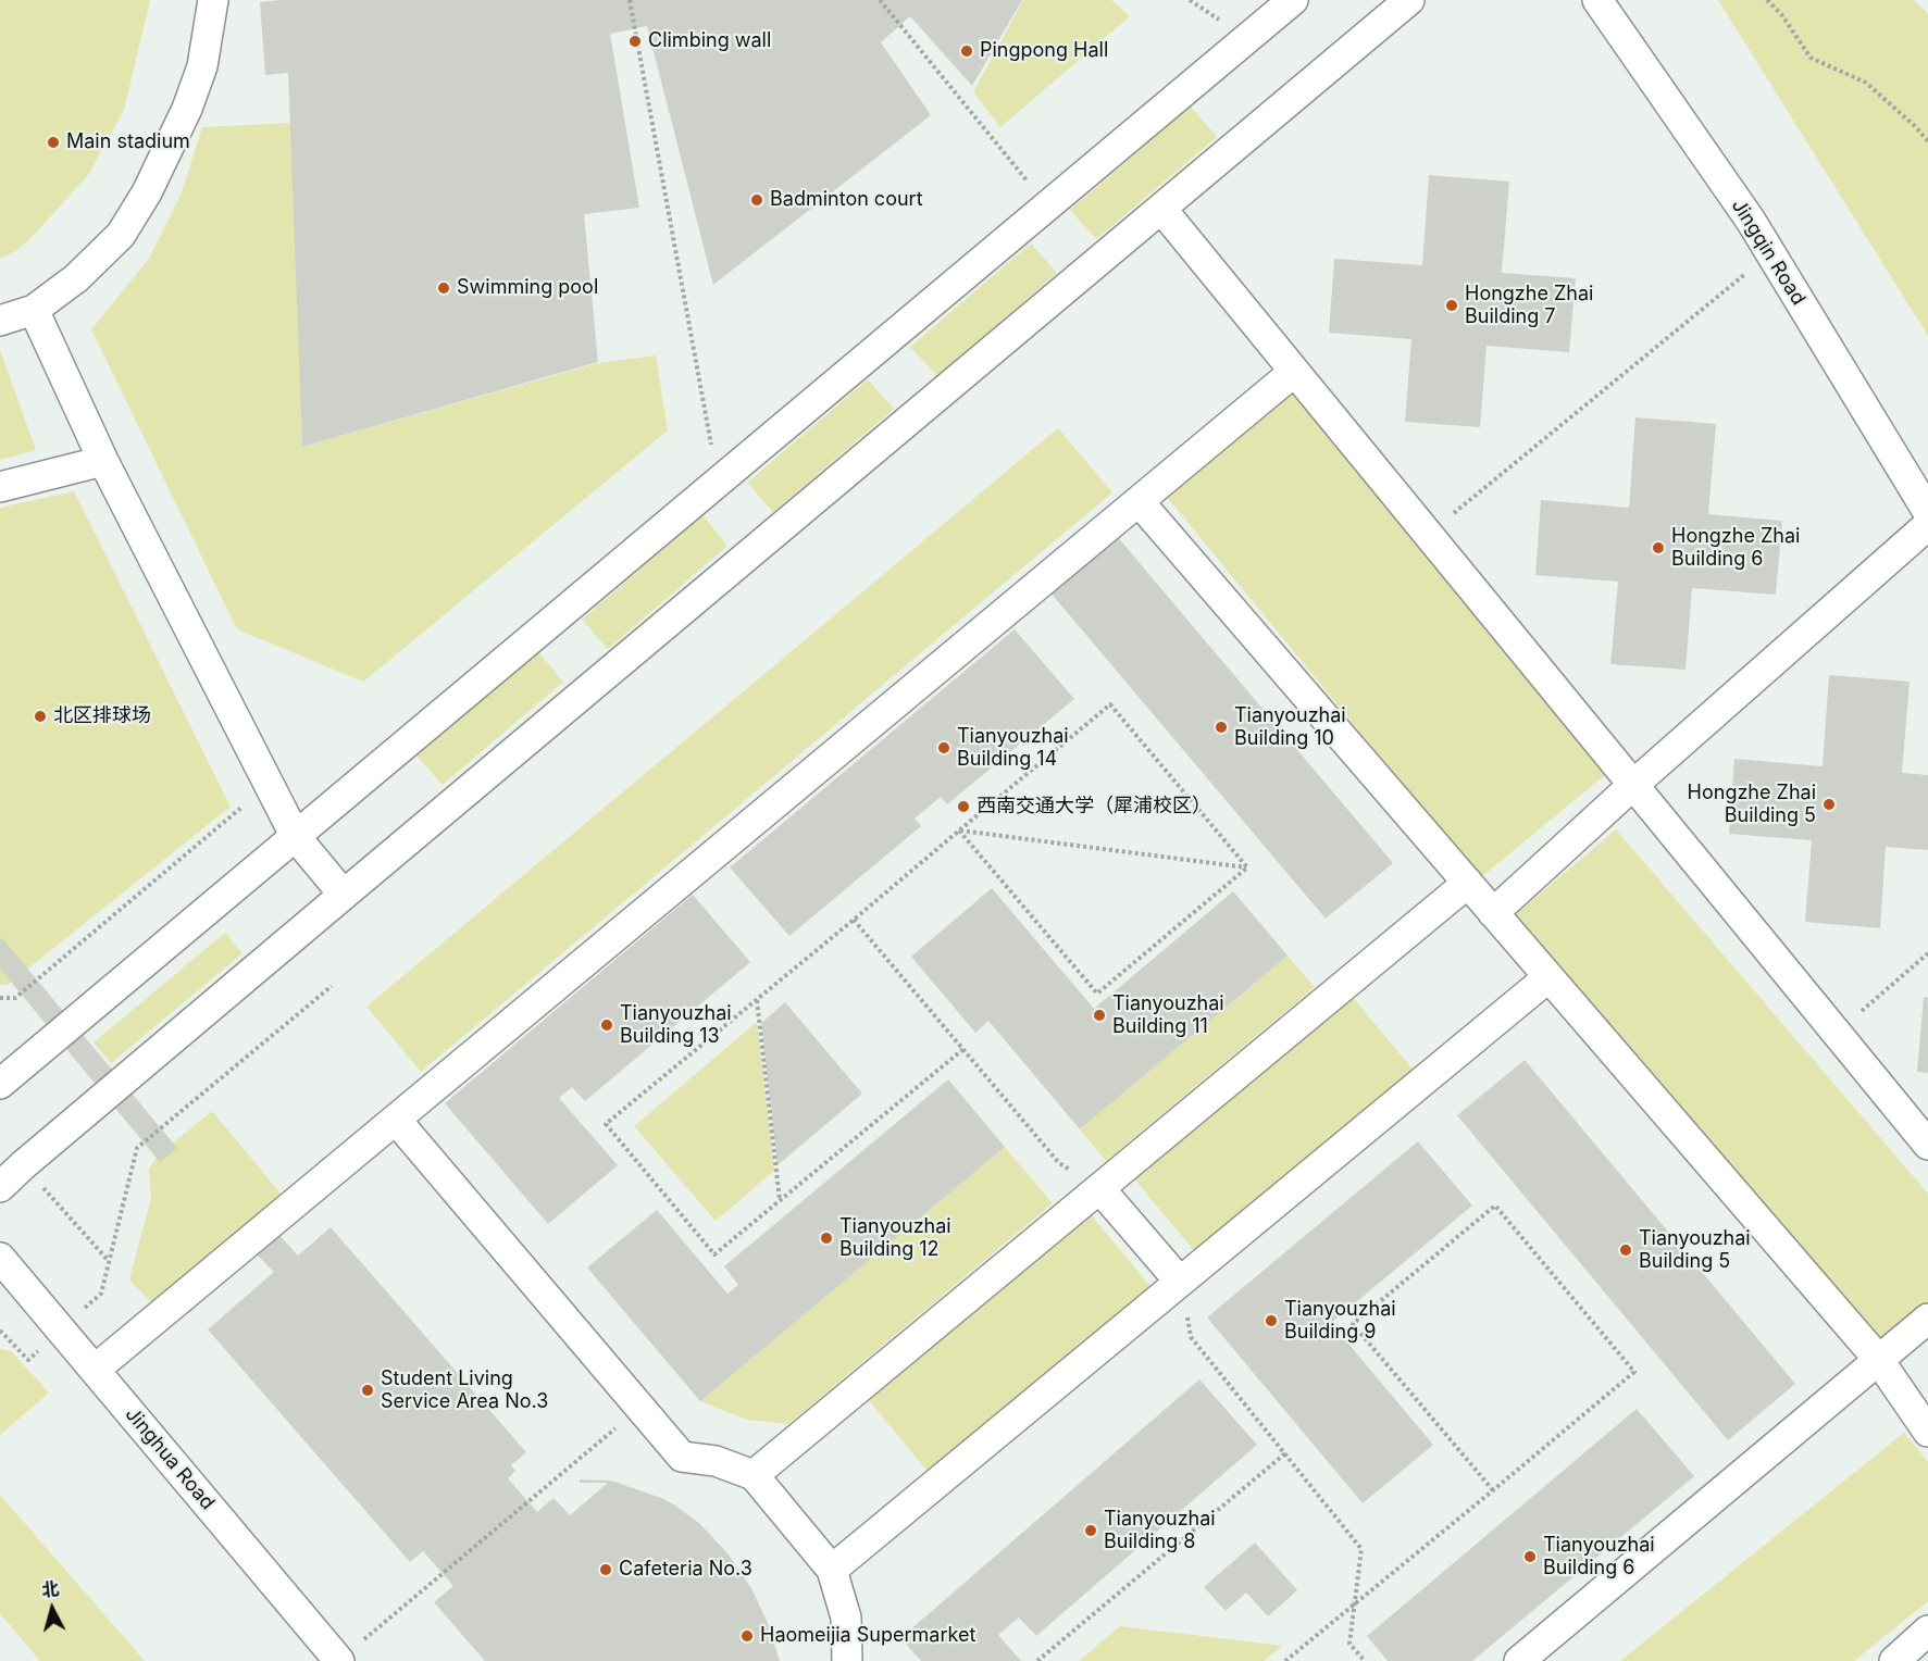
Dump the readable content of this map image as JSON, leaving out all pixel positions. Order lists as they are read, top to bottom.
{
  "streets": {
    "street": ["Jingqin Road", "Jinghua Road"]
  },
  "places": [
    "Climbing wall",
    "Pingpong Hall",
    "Main stadium",
    "Badminton court",
    "Swimming pool",
    "Hongzhe Zhai Building 7",
    "Hongzhe Zhai Building 6",
    "北区排球场",
    "Tianyouzhai Building 10",
    "Tianyouzhai Building 14",
    "Hongzhe Zhai Building 5",
    "西南交通大学（犀浦校区）",
    "Tianyouzhai Building 11",
    "Tianyouzhai Building 13",
    "Tianyouzhai Building 12",
    "Tianyouzhai Building 5",
    "Tianyouzhai Building 9",
    "Student Living Service Area No.3",
    "Tianyouzhai Building 8",
    "Tianyouzhai Building 6",
    "Cafeteria No.3",
    "Haomeijia Supermarket"
  ],
  "north": "top"
}
